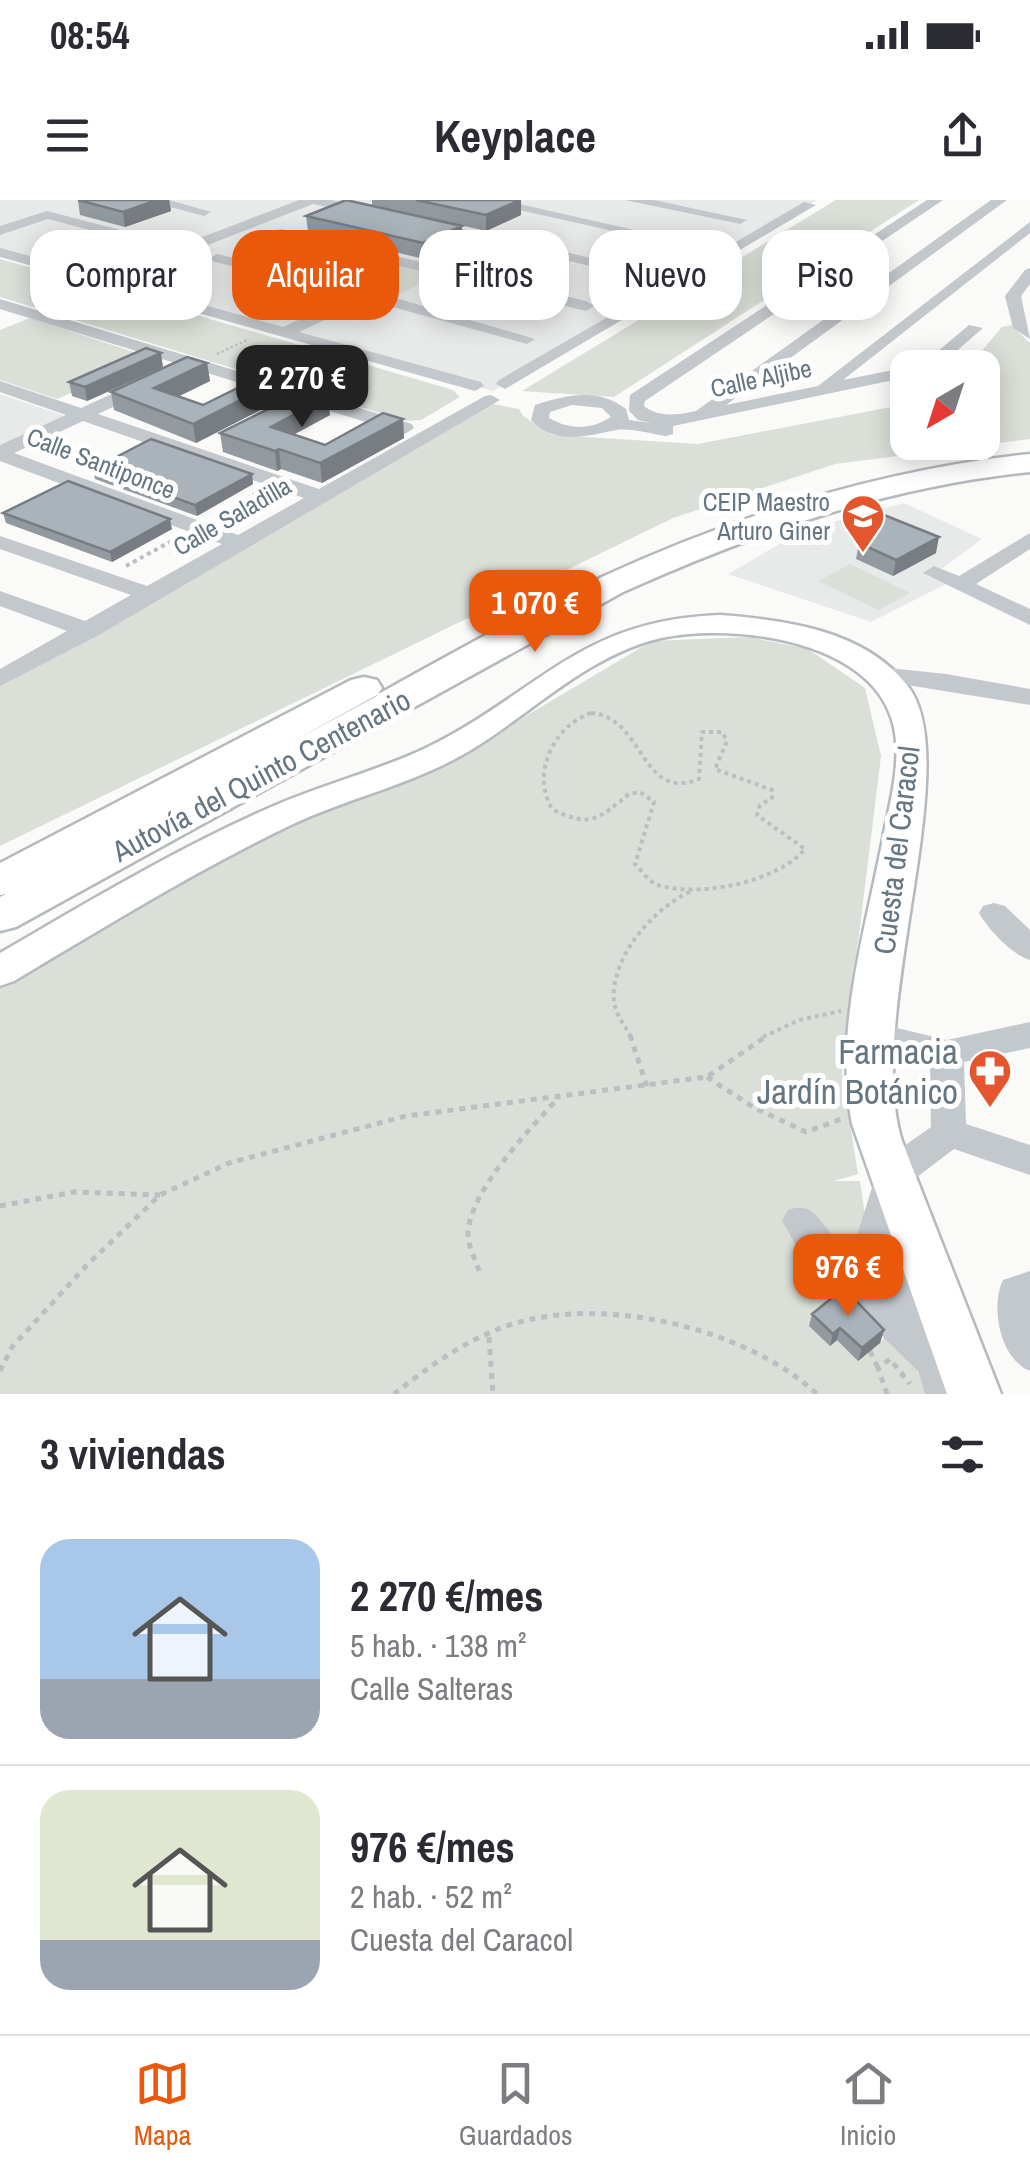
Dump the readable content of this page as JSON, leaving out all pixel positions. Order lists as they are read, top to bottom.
{
  "streets": {
    "highway": ["Autovía del Quinto Centenario"],
    "main road": ["Cuesta del Caracol"],
    "street": ["Calle Aljibe", "Calle Santiponce", "Calle Saladilla"]
  },
  "crossings": [
    ["Calle Santiponce", "Calle Saladilla"]
  ],
  "places": {
    "school or university": ["CEIP Maestro Arturo Giner"],
    "pharmacy": ["Farmacia Jardín Botánico"]
  },
  "north": "bottom left",
  "page": {
    "status": "08:54",
    "header": "Keyplace",
    "chip": [
      "Comprar",
      "Alquilar",
      "Filtros",
      "Nuevo",
      "Piso"
    ],
    "price": ["2 270 €", "1 070 €", "976 €"],
    "heading": "3 viviendas",
    "list": [
      {
        "name": "2 270 €/mes",
        "note": "5 hab. · 138 m² · Calle Salteras"
      },
      {
        "name": "976 €/mes",
        "note": "2 hab. · 52 m² · Cuesta del Caracol"
      }
    ],
    "tabs": ["Mapa", "Guardados", "Inicio"]
  }
}
